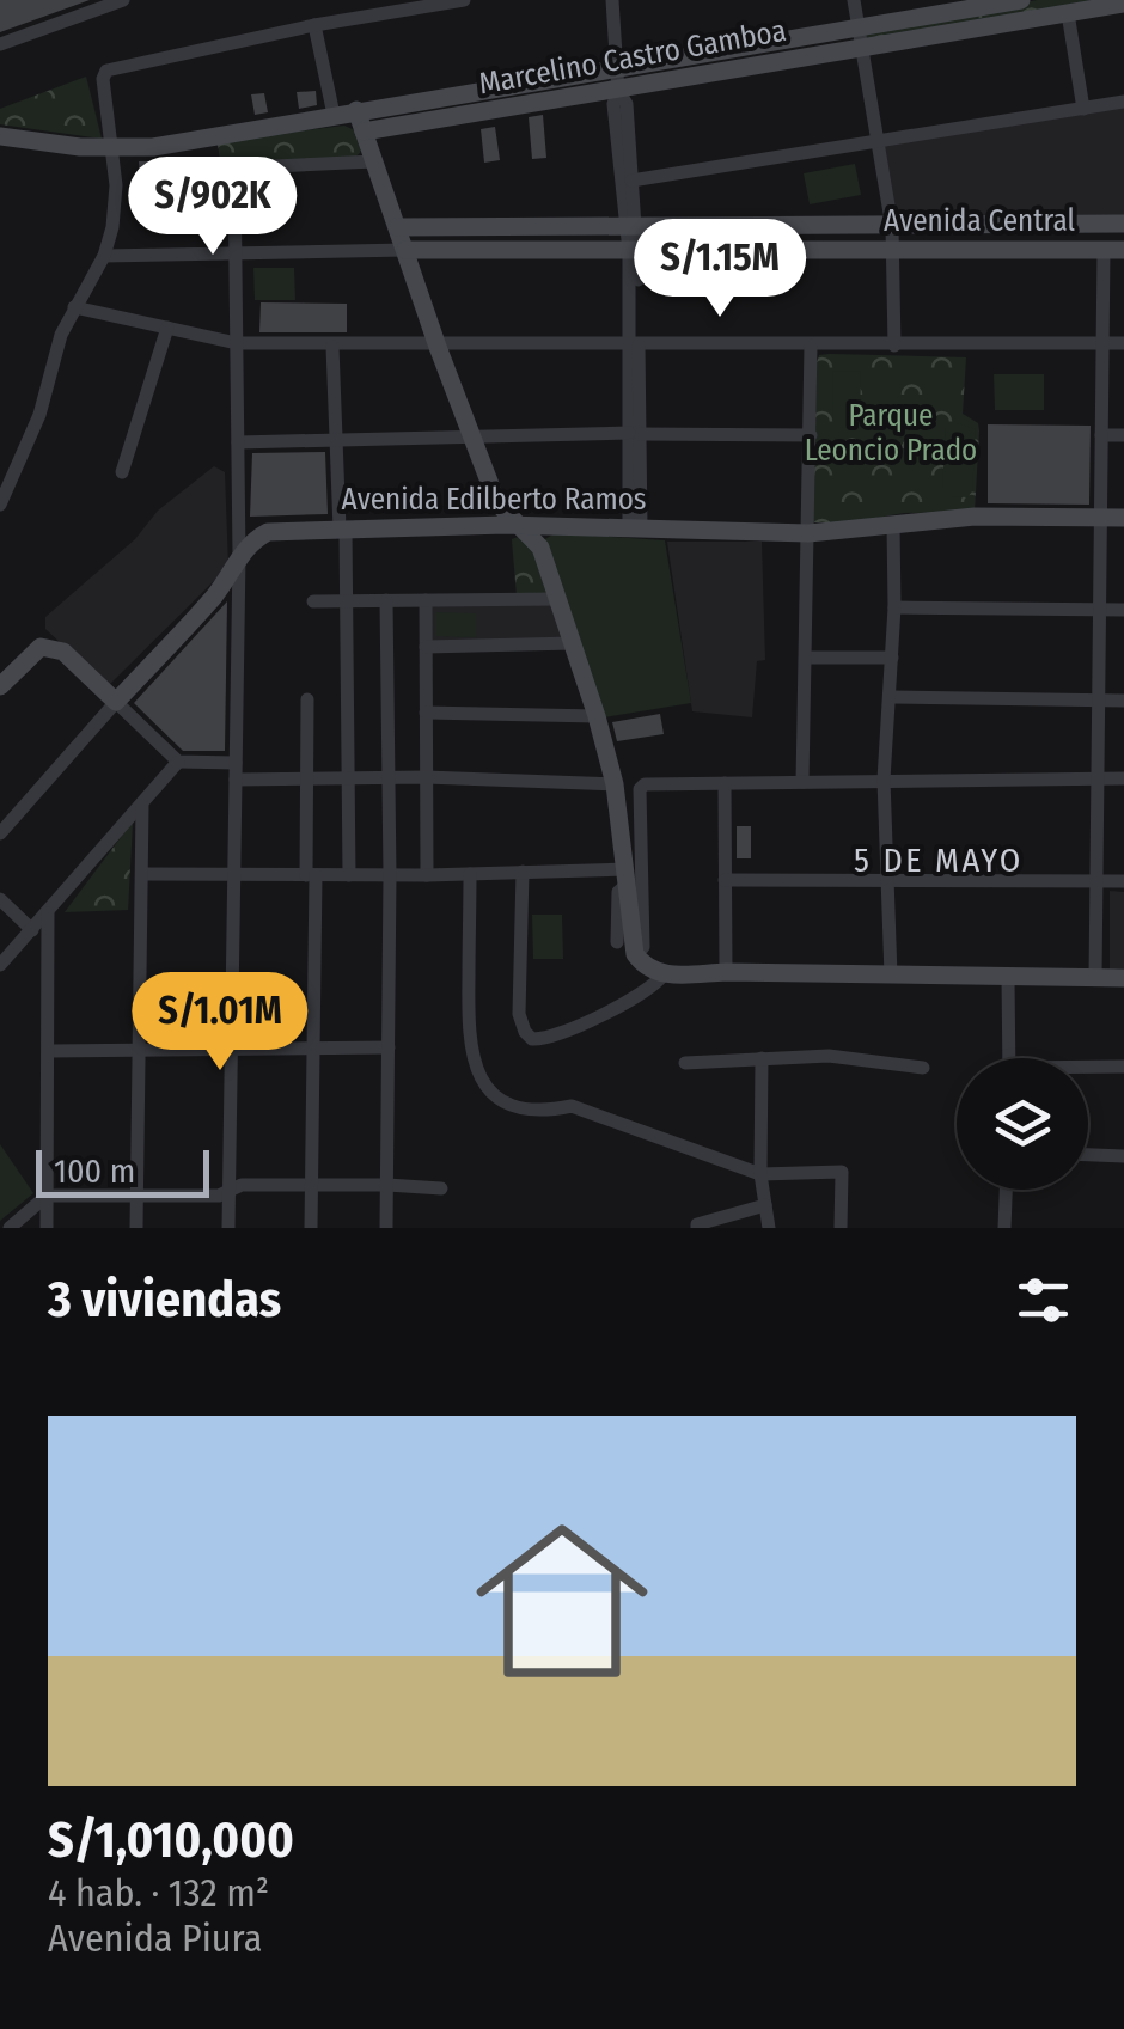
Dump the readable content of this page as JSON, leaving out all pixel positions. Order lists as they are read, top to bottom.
{
  "streets": {
    "street": ["Marcelino Castro Gamboa", "Avenida Central", "Avenida Edilberto Ramos"]
  },
  "districts": ["5 DE MAYO"],
  "parks": ["Parque Leoncio Prado"],
  "scale_bar": "100 m",
  "page": {
    "price": ["S/902K", "S/1.15M", "S/1.01M"],
    "scale": "100 m",
    "heading": "3 viviendas",
    "list": [
      {
        "name": "S/1,010,000",
        "note": "4 hab. · 132 m² · Avenida Piura"
      }
    ]
  }
}
